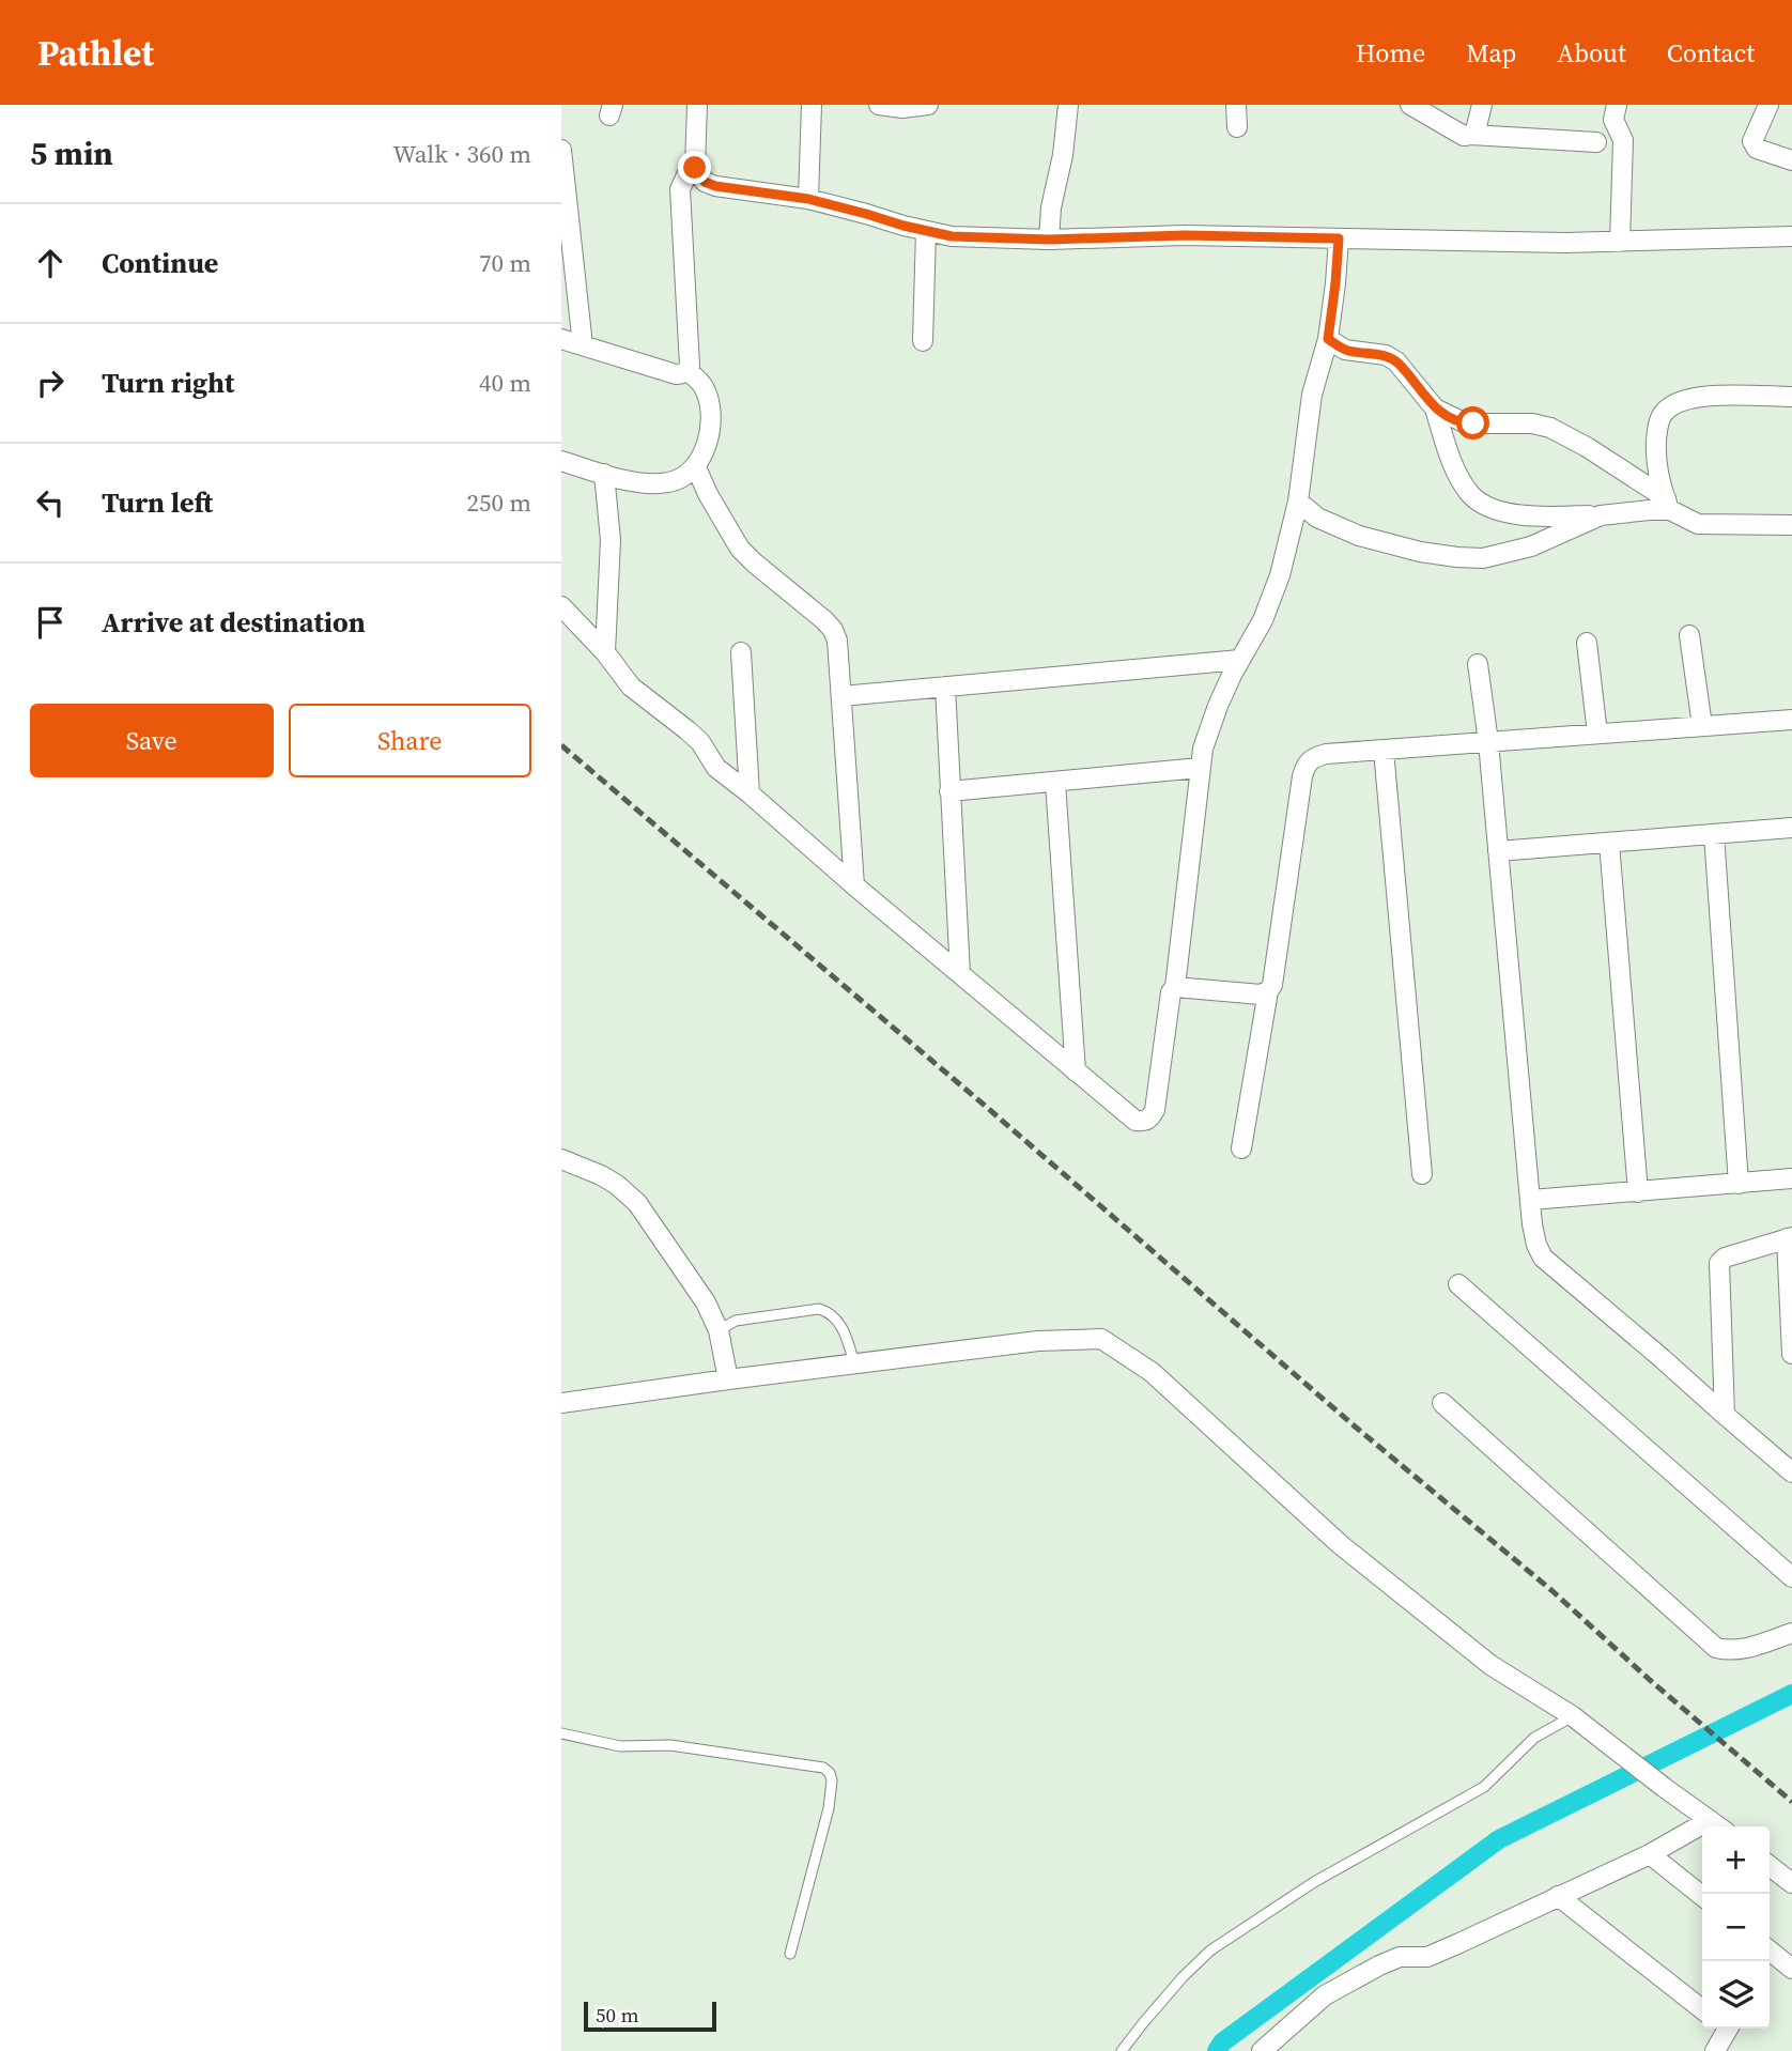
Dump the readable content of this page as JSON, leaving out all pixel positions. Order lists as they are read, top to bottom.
{
  "scale_bar": "50 m",
  "page": {
    "header": "Pathlet",
    "nav": [
      "Home",
      "Map",
      "About",
      "Contact"
    ],
    "heading": ["5 min", "Walk · 360 m"],
    "list": [
      ["Continue", "70 m"],
      ["Turn right", "40 m"],
      ["Turn left", "250 m"],
      "Arrive at destination"
    ],
    "buttons": ["Save", "Share"],
    "map_buttons": ["+", "−"],
    "scale": "50 m"
  }
}
